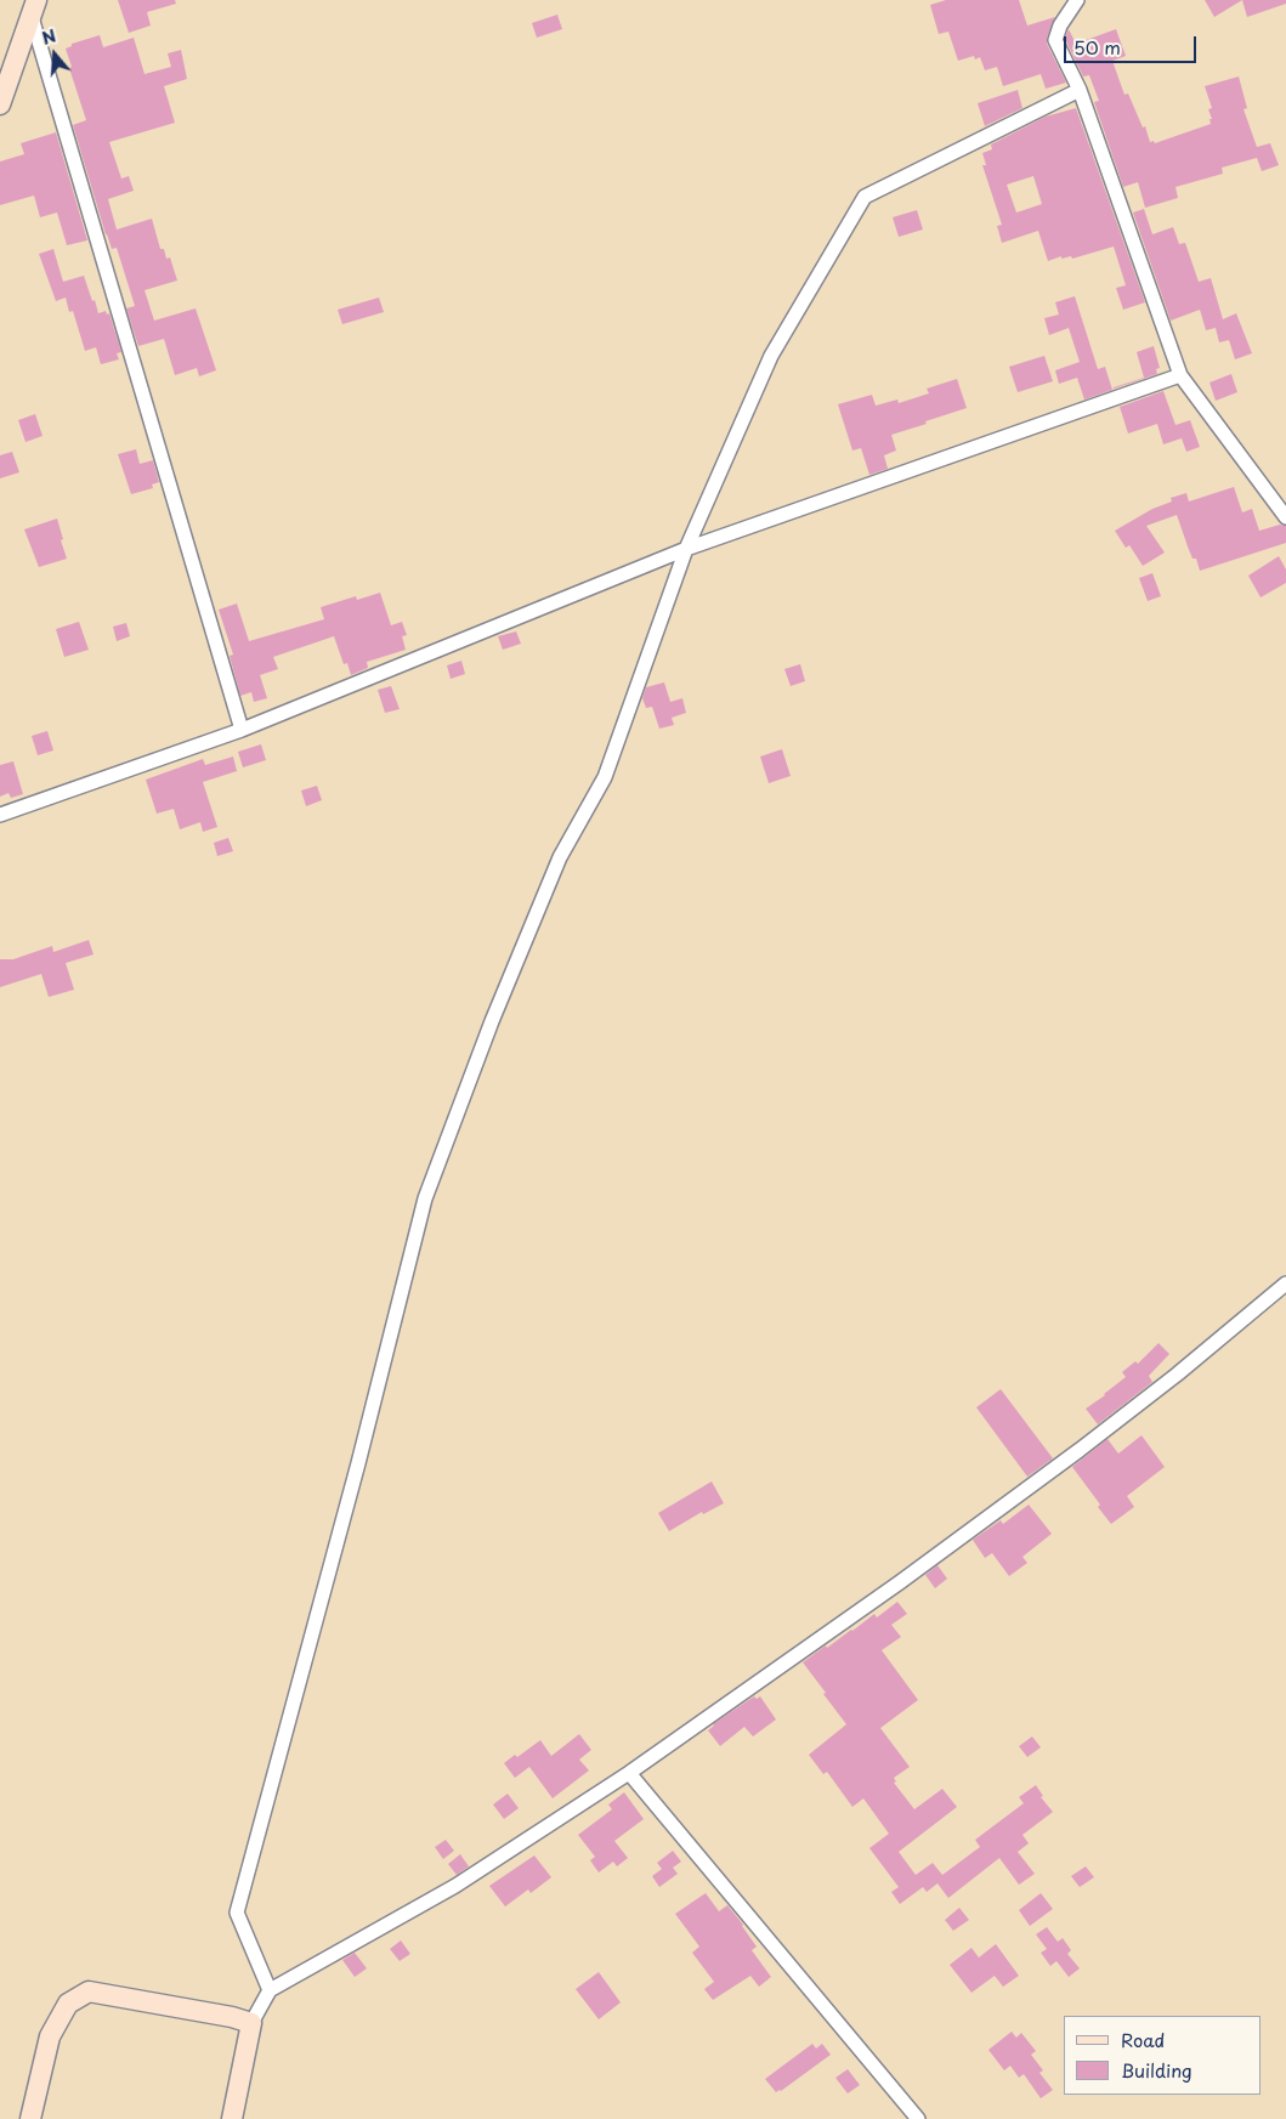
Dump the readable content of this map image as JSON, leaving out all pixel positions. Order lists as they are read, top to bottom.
{
  "legend": ["Road", "Building"],
  "scale_bar": "50 m",
  "north": "top"
}
